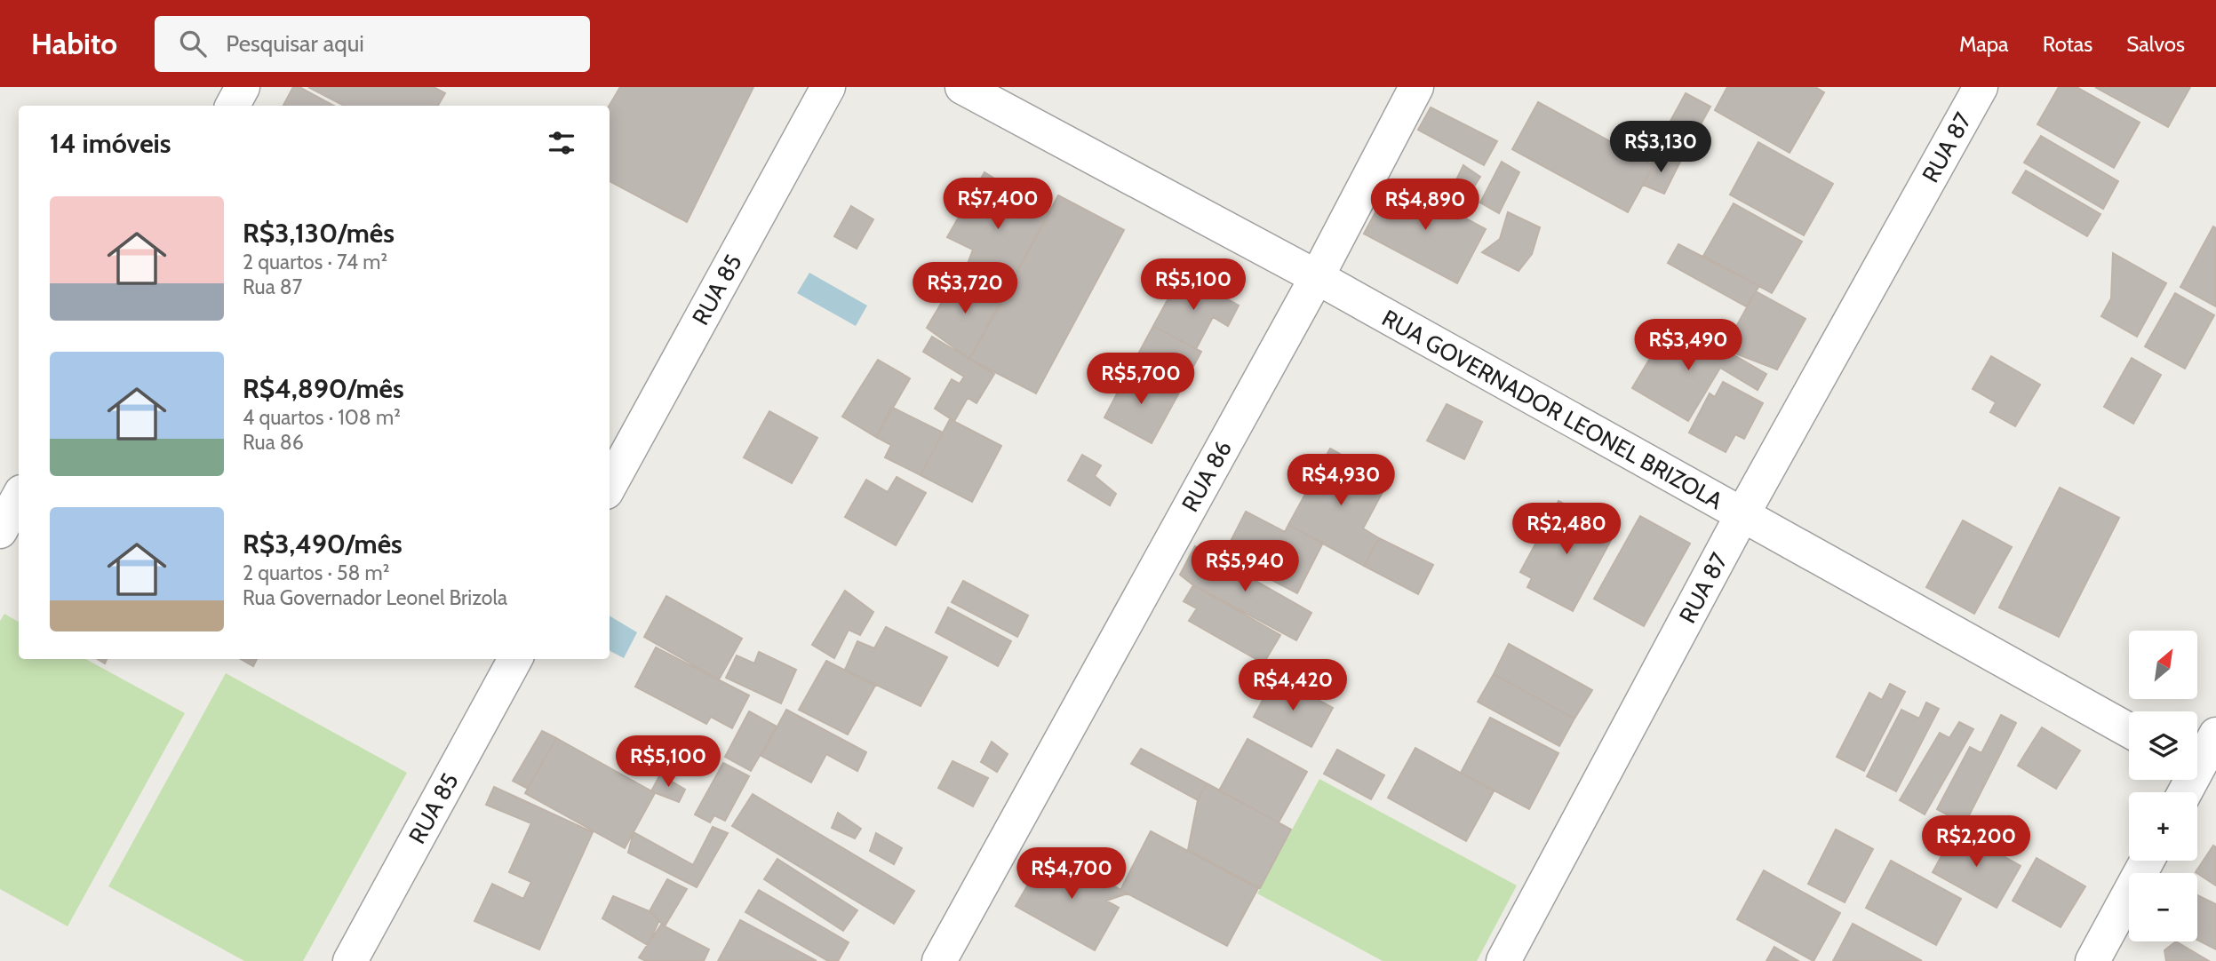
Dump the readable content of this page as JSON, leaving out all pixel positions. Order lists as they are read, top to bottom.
{
  "streets": {
    "street": [
      "RUA 87",
      "RUA 85",
      "RUA GOVERNADOR LEONEL BRIZOLA",
      "RUA 86"
    ]
  },
  "crossings": [
    ["RUA 87", "RUA GOVERNADOR LEONEL BRIZOLA"],
    ["RUA GOVERNADOR LEONEL BRIZOLA", "RUA 86"]
  ],
  "north": "top right",
  "page": {
    "header": "Habito",
    "search": "Pesquisar aqui",
    "nav": ["Mapa", "Rotas", "Salvos"],
    "heading": "14 imóveis",
    "price": [
      "R$3,130",
      "R$7,400",
      "R$4,890",
      "R$5,100",
      "R$3,720",
      "R$3,490",
      "R$5,700",
      "R$4,930",
      "R$2,480",
      "R$5,940",
      "R$4,420",
      "R$5,100",
      "R$2,200",
      "R$4,700"
    ],
    "list": [
      {
        "name": "R$3,130/mês",
        "note": "2 quartos · 74 m² · Rua 87"
      },
      {
        "name": "R$4,890/mês",
        "note": "4 quartos · 108 m² · Rua 86"
      },
      {
        "name": "R$3,490/mês",
        "note": "2 quartos · 58 m² · Rua Governador Leonel Brizola"
      }
    ],
    "map_buttons": ["+", "−"]
  }
}
